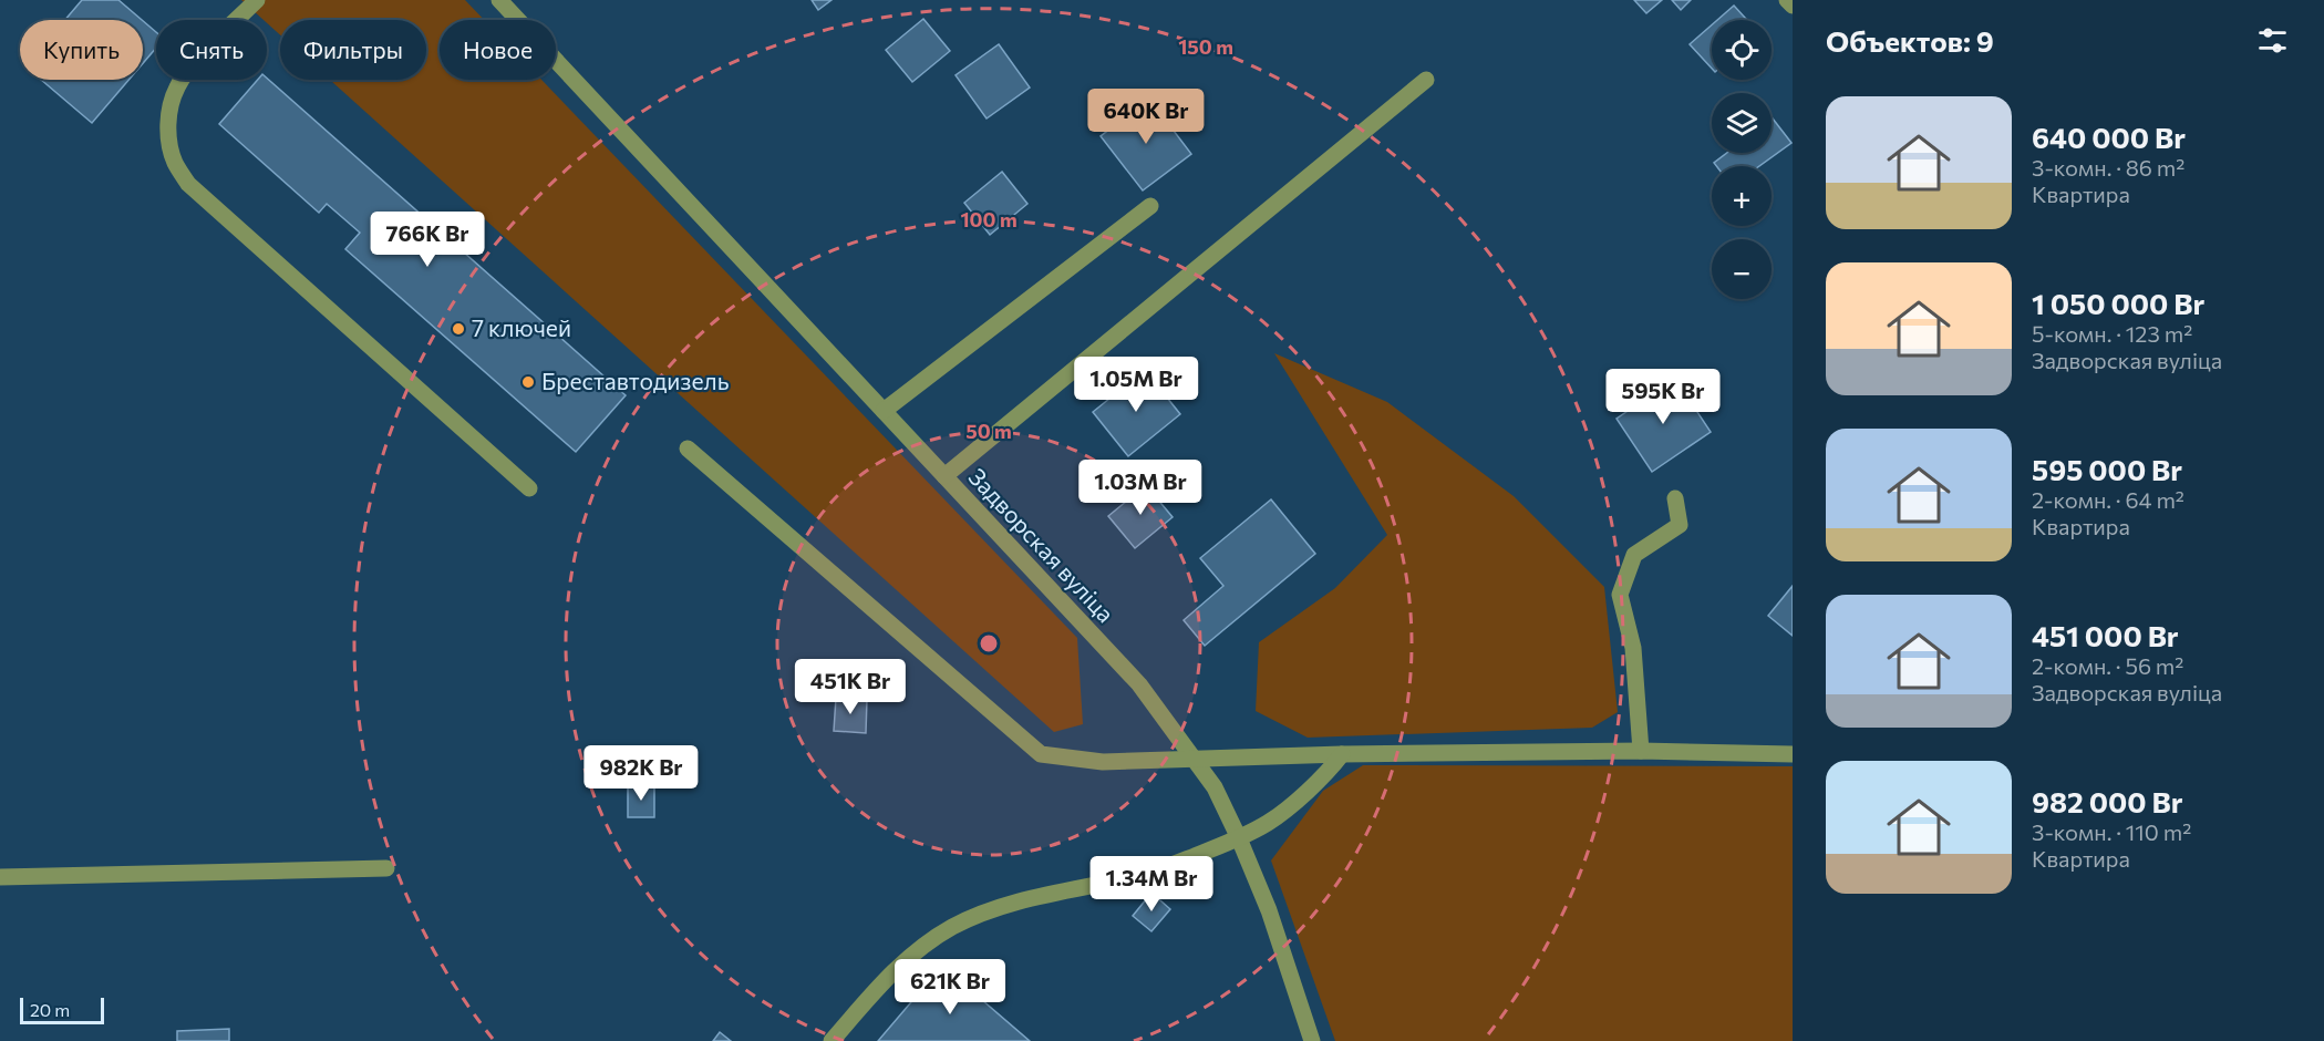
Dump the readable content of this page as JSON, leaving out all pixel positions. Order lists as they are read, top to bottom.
{
  "streets": {
    "street": ["Задворская вуліца"]
  },
  "places": ["7 ключей", "Бреставтодизель"],
  "scale_bar": "20 m",
  "page": {
    "heading": "Объектов: 9",
    "map_buttons": ["+", "−"],
    "chip": [
      "Купить",
      "Снять",
      "Фильтры",
      "Новое"
    ],
    "list": [
      {
        "name": "640 000 Br",
        "note": "3-комн. · 86 m² · Квартира"
      },
      {
        "name": "1 050 000 Br",
        "note": "5-комн. · 123 m² · Задворская вуліца"
      },
      {
        "name": "595 000 Br",
        "note": "2-комн. · 64 m² · Квартира"
      },
      {
        "name": "451 000 Br",
        "note": "2-комн. · 56 m² · Задворская вуліца"
      },
      {
        "name": "982 000 Br",
        "note": "3-комн. · 110 m² · Квартира"
      }
    ],
    "price": [
      "640K Br",
      "766K Br",
      "1.05M Br",
      "595K Br",
      "1.03M Br",
      "451K Br",
      "982K Br",
      "1.34M Br",
      "621K Br"
    ],
    "scale": "20 m"
  },
  "rings": ["150 m", "100 m", "50 m"]
}
